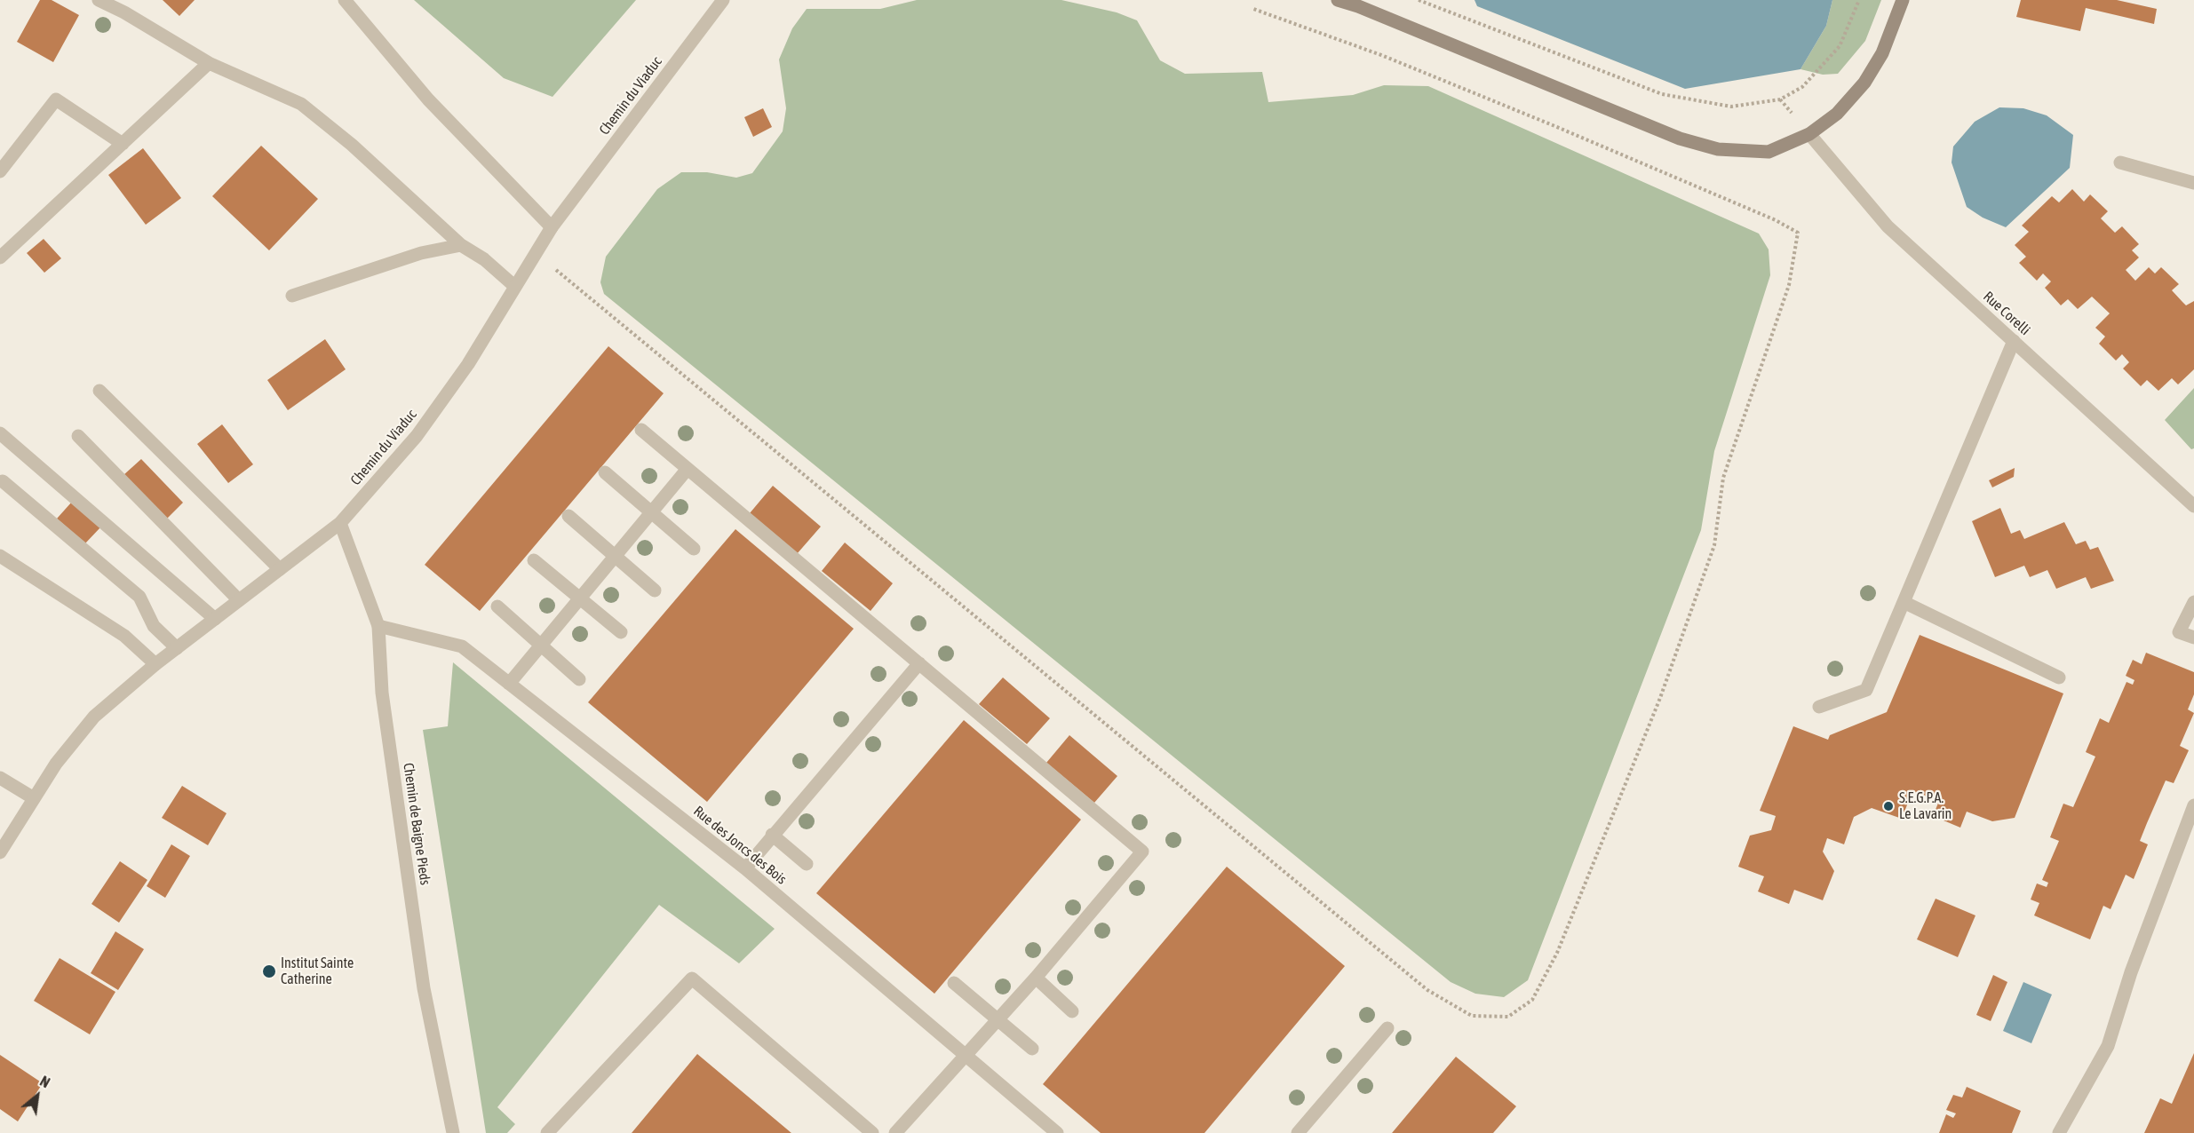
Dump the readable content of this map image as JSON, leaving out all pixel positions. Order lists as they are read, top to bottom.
{
  "streets": {
    "street": [
      "Chemin du Viaduc",
      "Rue Corelli",
      "Chemin de Baigne Pieds",
      "Rue des Joncs des Bois"
    ]
  },
  "crossings": [
    ["Chemin du Viaduc", "Chemin de Baigne Pieds"],
    ["Chemin de Baigne Pieds", "Rue des Joncs des Bois"]
  ],
  "places": ["S.E.G.P.A. Le Lavarin", "Institut Sainte Catherine"],
  "north": "top right"
}
